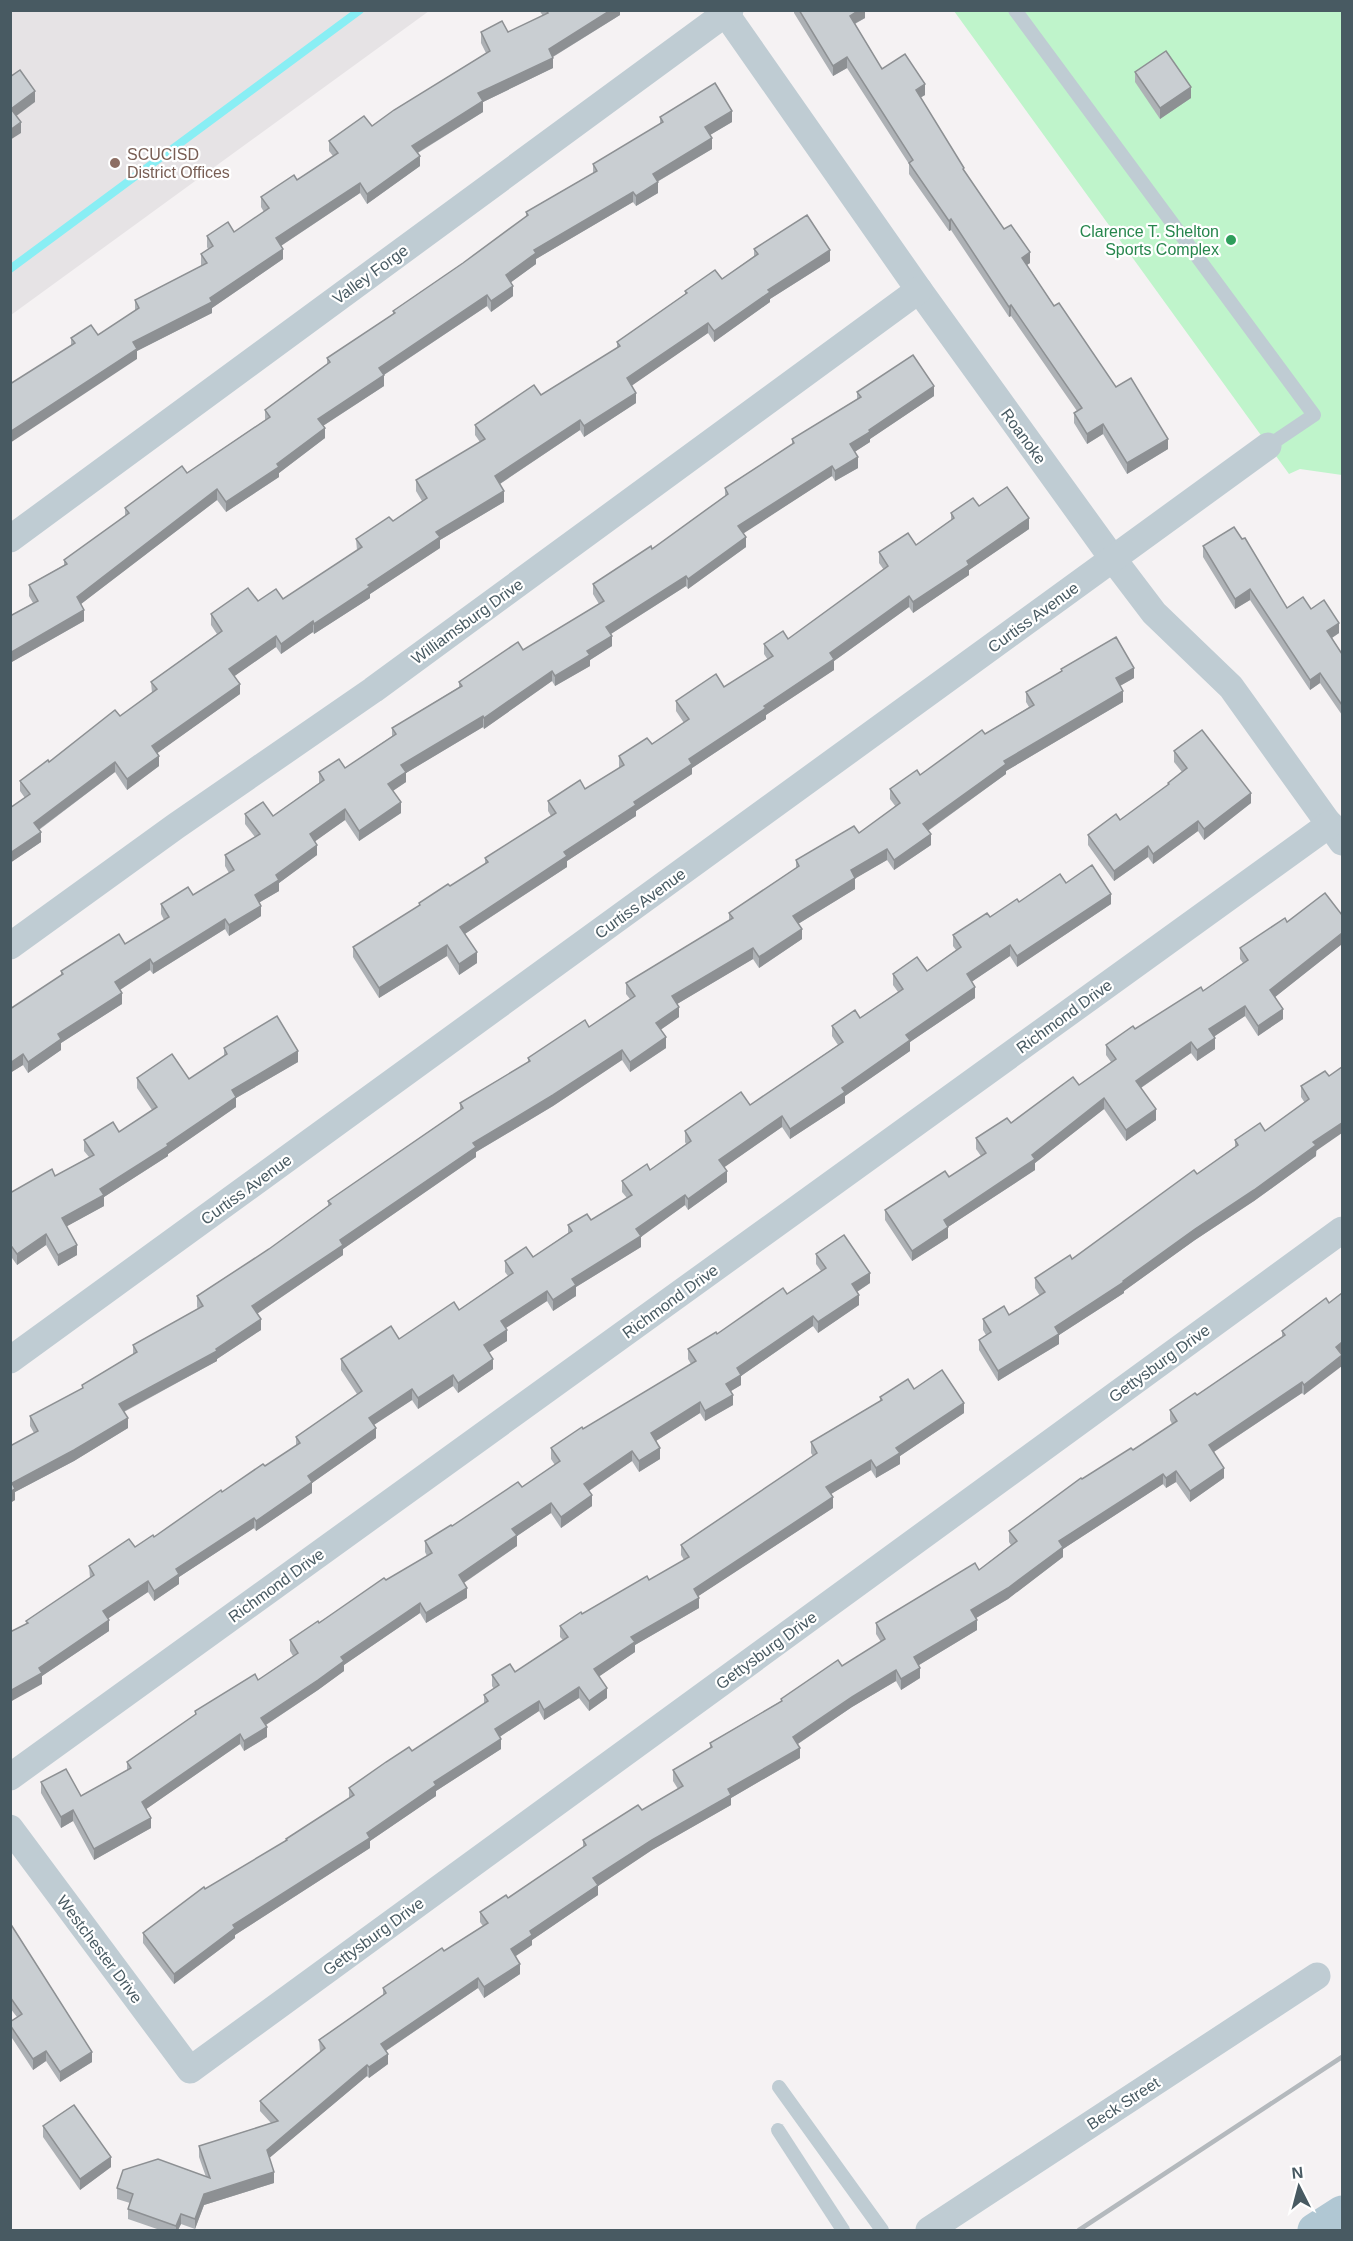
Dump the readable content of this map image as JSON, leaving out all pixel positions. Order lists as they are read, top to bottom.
{
  "streets": {
    "street": [
      "Valley Forge",
      "Roanoke",
      "Curtiss Avenue",
      "Williamsburg Drive",
      "Richmond Drive",
      "Gettysburg Drive",
      "Westchester Drive",
      "Beck Street"
    ]
  },
  "crossings": [
    ["Valley Forge", "Roanoke"],
    ["Roanoke", "Curtiss Avenue"],
    ["Roanoke", "Williamsburg Drive"],
    ["Roanoke", "Richmond Drive"],
    ["Gettysburg Drive", "Westchester Drive"]
  ],
  "places": ["SCUCISD District Offices", "Clarence T. Shelton Sports Complex"],
  "north": "top"
}
